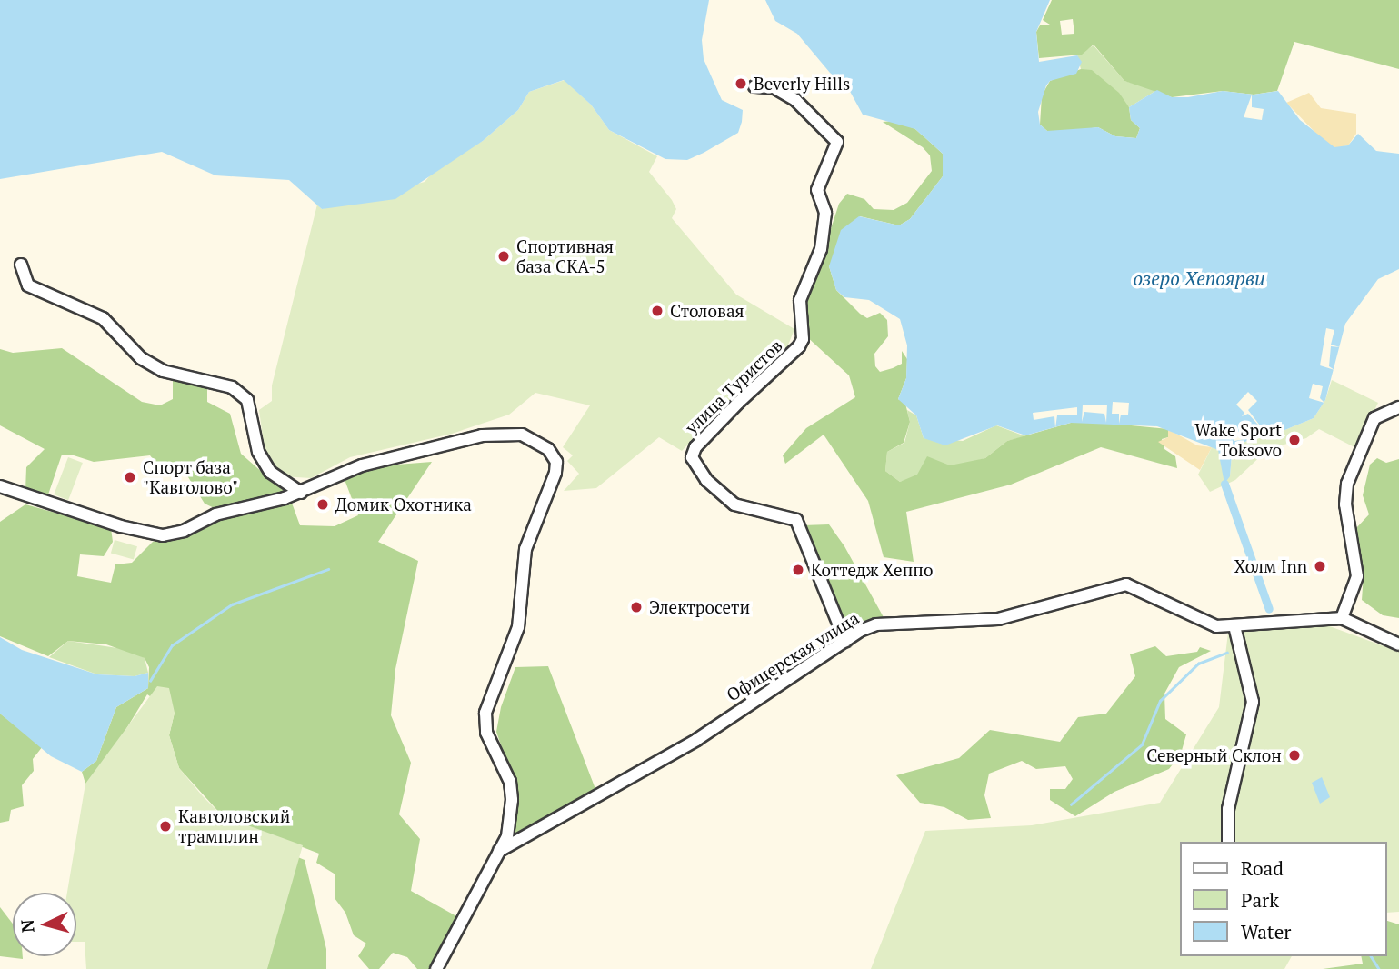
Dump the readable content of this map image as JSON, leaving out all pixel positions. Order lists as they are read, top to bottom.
{
  "streets": {
    "street": ["улица Туристов", "Офицерская улица"]
  },
  "crossings": [
    ["улица Туристов", "Офицерская улица"]
  ],
  "water": ["озеро Хепоярви"],
  "places": [
    "Beverly Hills",
    "Спортивная база СКА-5",
    "Столовая",
    "Wake Sport Toksovo",
    "Спорт база \"Кавголово\"",
    "Домик Охотника",
    "Холм Inn",
    "Коттедж Хеппо",
    "Электросети",
    "Северный Склон",
    "Кавголовский трамплин"
  ],
  "legend": ["Road", "Park", "Water"],
  "north": "left"
}
